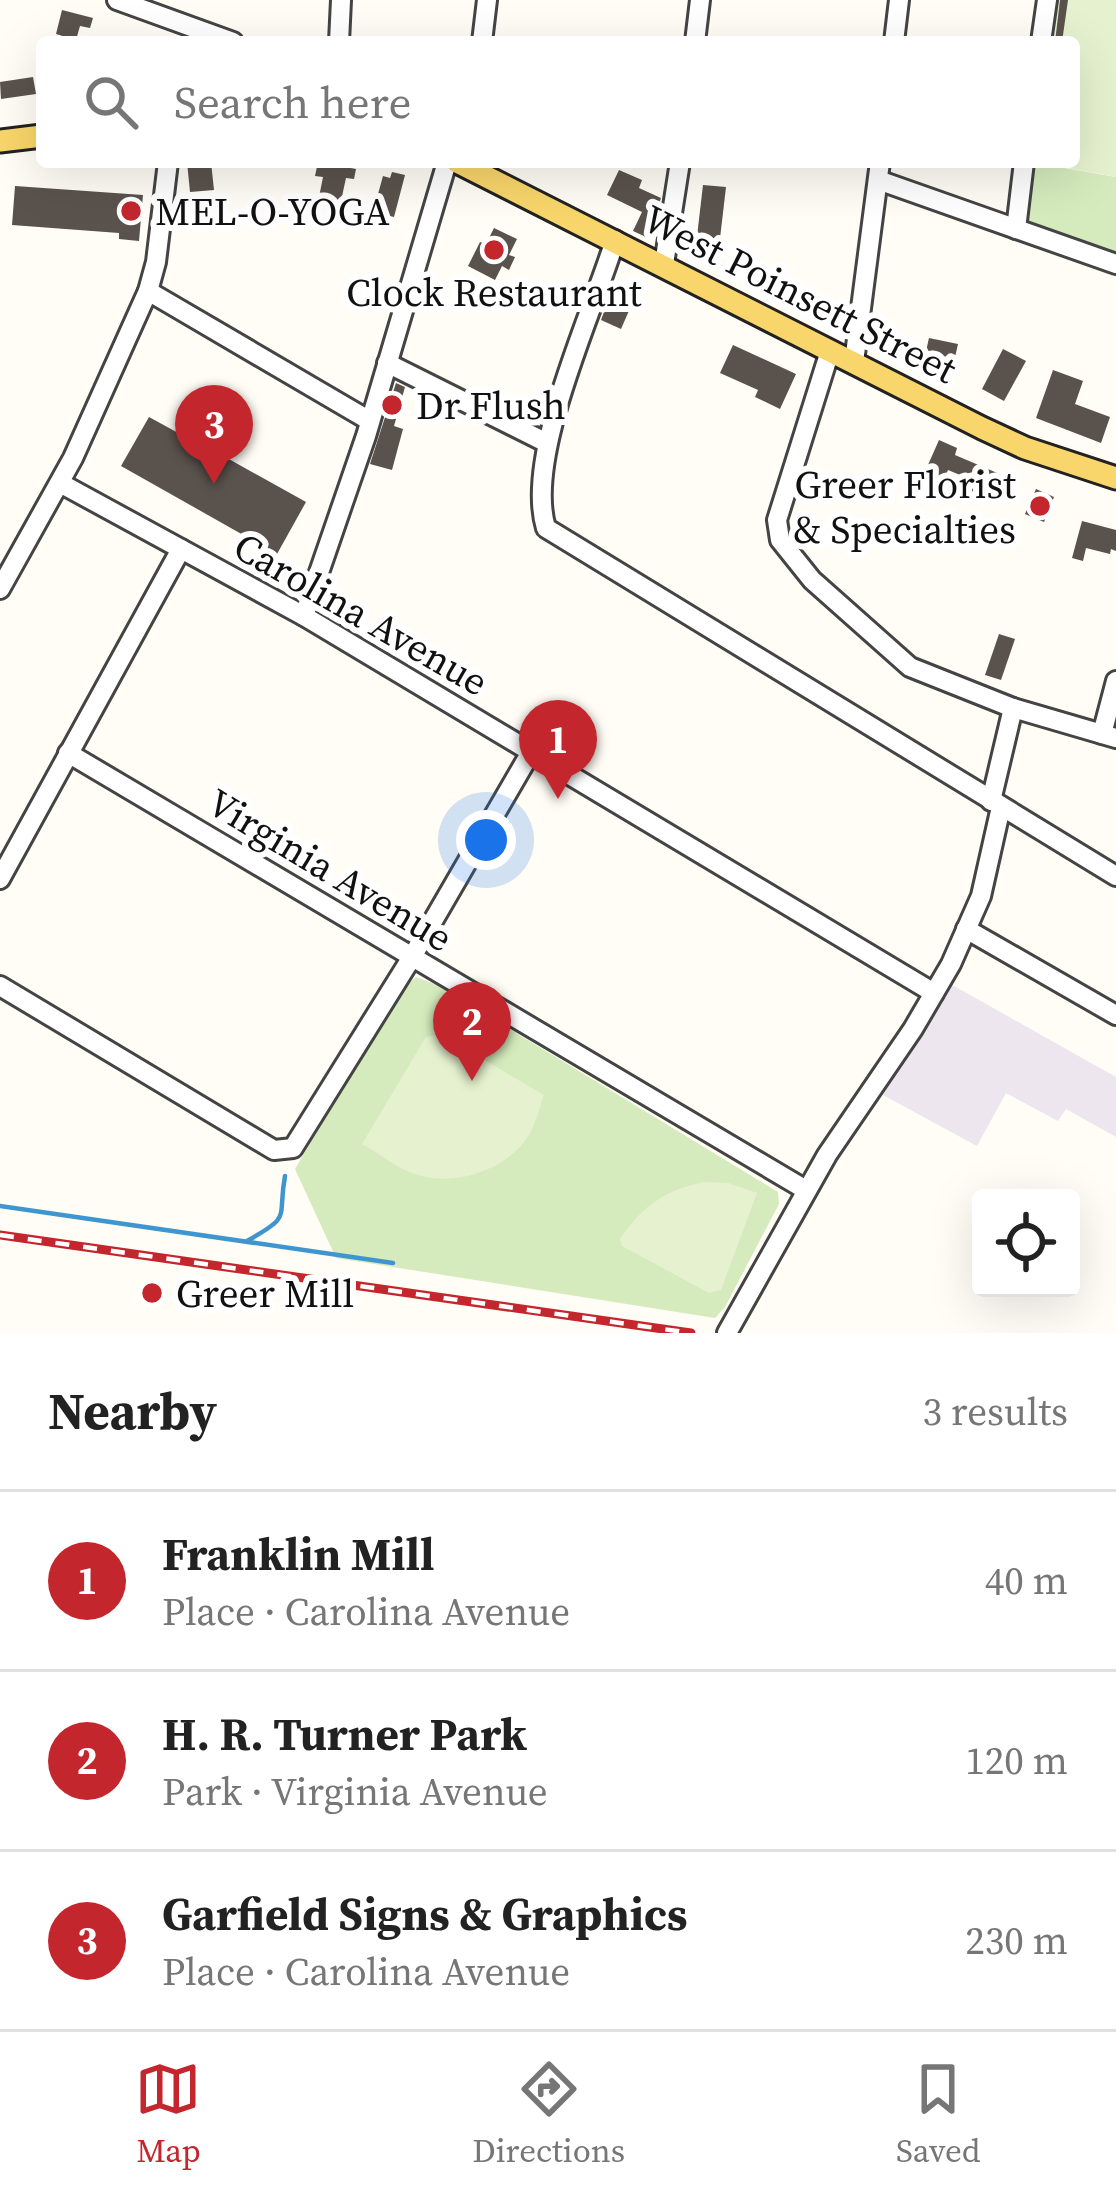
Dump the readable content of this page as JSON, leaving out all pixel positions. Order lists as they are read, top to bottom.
{
  "streets": {
    "main road": ["West Poinsett Street"],
    "street": ["Carolina Avenue", "Virginia Avenue"]
  },
  "places": [
    "MEL-O-YOGA",
    "Clock Restaurant",
    "Dr Flush",
    "Greer Florist & Specialties",
    "Greer Mill"
  ],
  "page": {
    "search": "Search here",
    "pins": ["3", "1", "2"],
    "heading": ["Nearby", "3 results"],
    "list": [
      {
        "mark": "1",
        "name": "Franklin Mill",
        "note": "Place · Carolina Avenue",
        "value": "40 m"
      },
      {
        "mark": "2",
        "name": "H. R. Turner Park",
        "note": "Park · Virginia Avenue",
        "value": "120 m"
      },
      {
        "mark": "3",
        "name": "Garfield Signs & Graphics",
        "note": "Place · Carolina Avenue",
        "value": "230 m"
      }
    ],
    "nav": ["Map", "Directions", "Saved"]
  }
}
